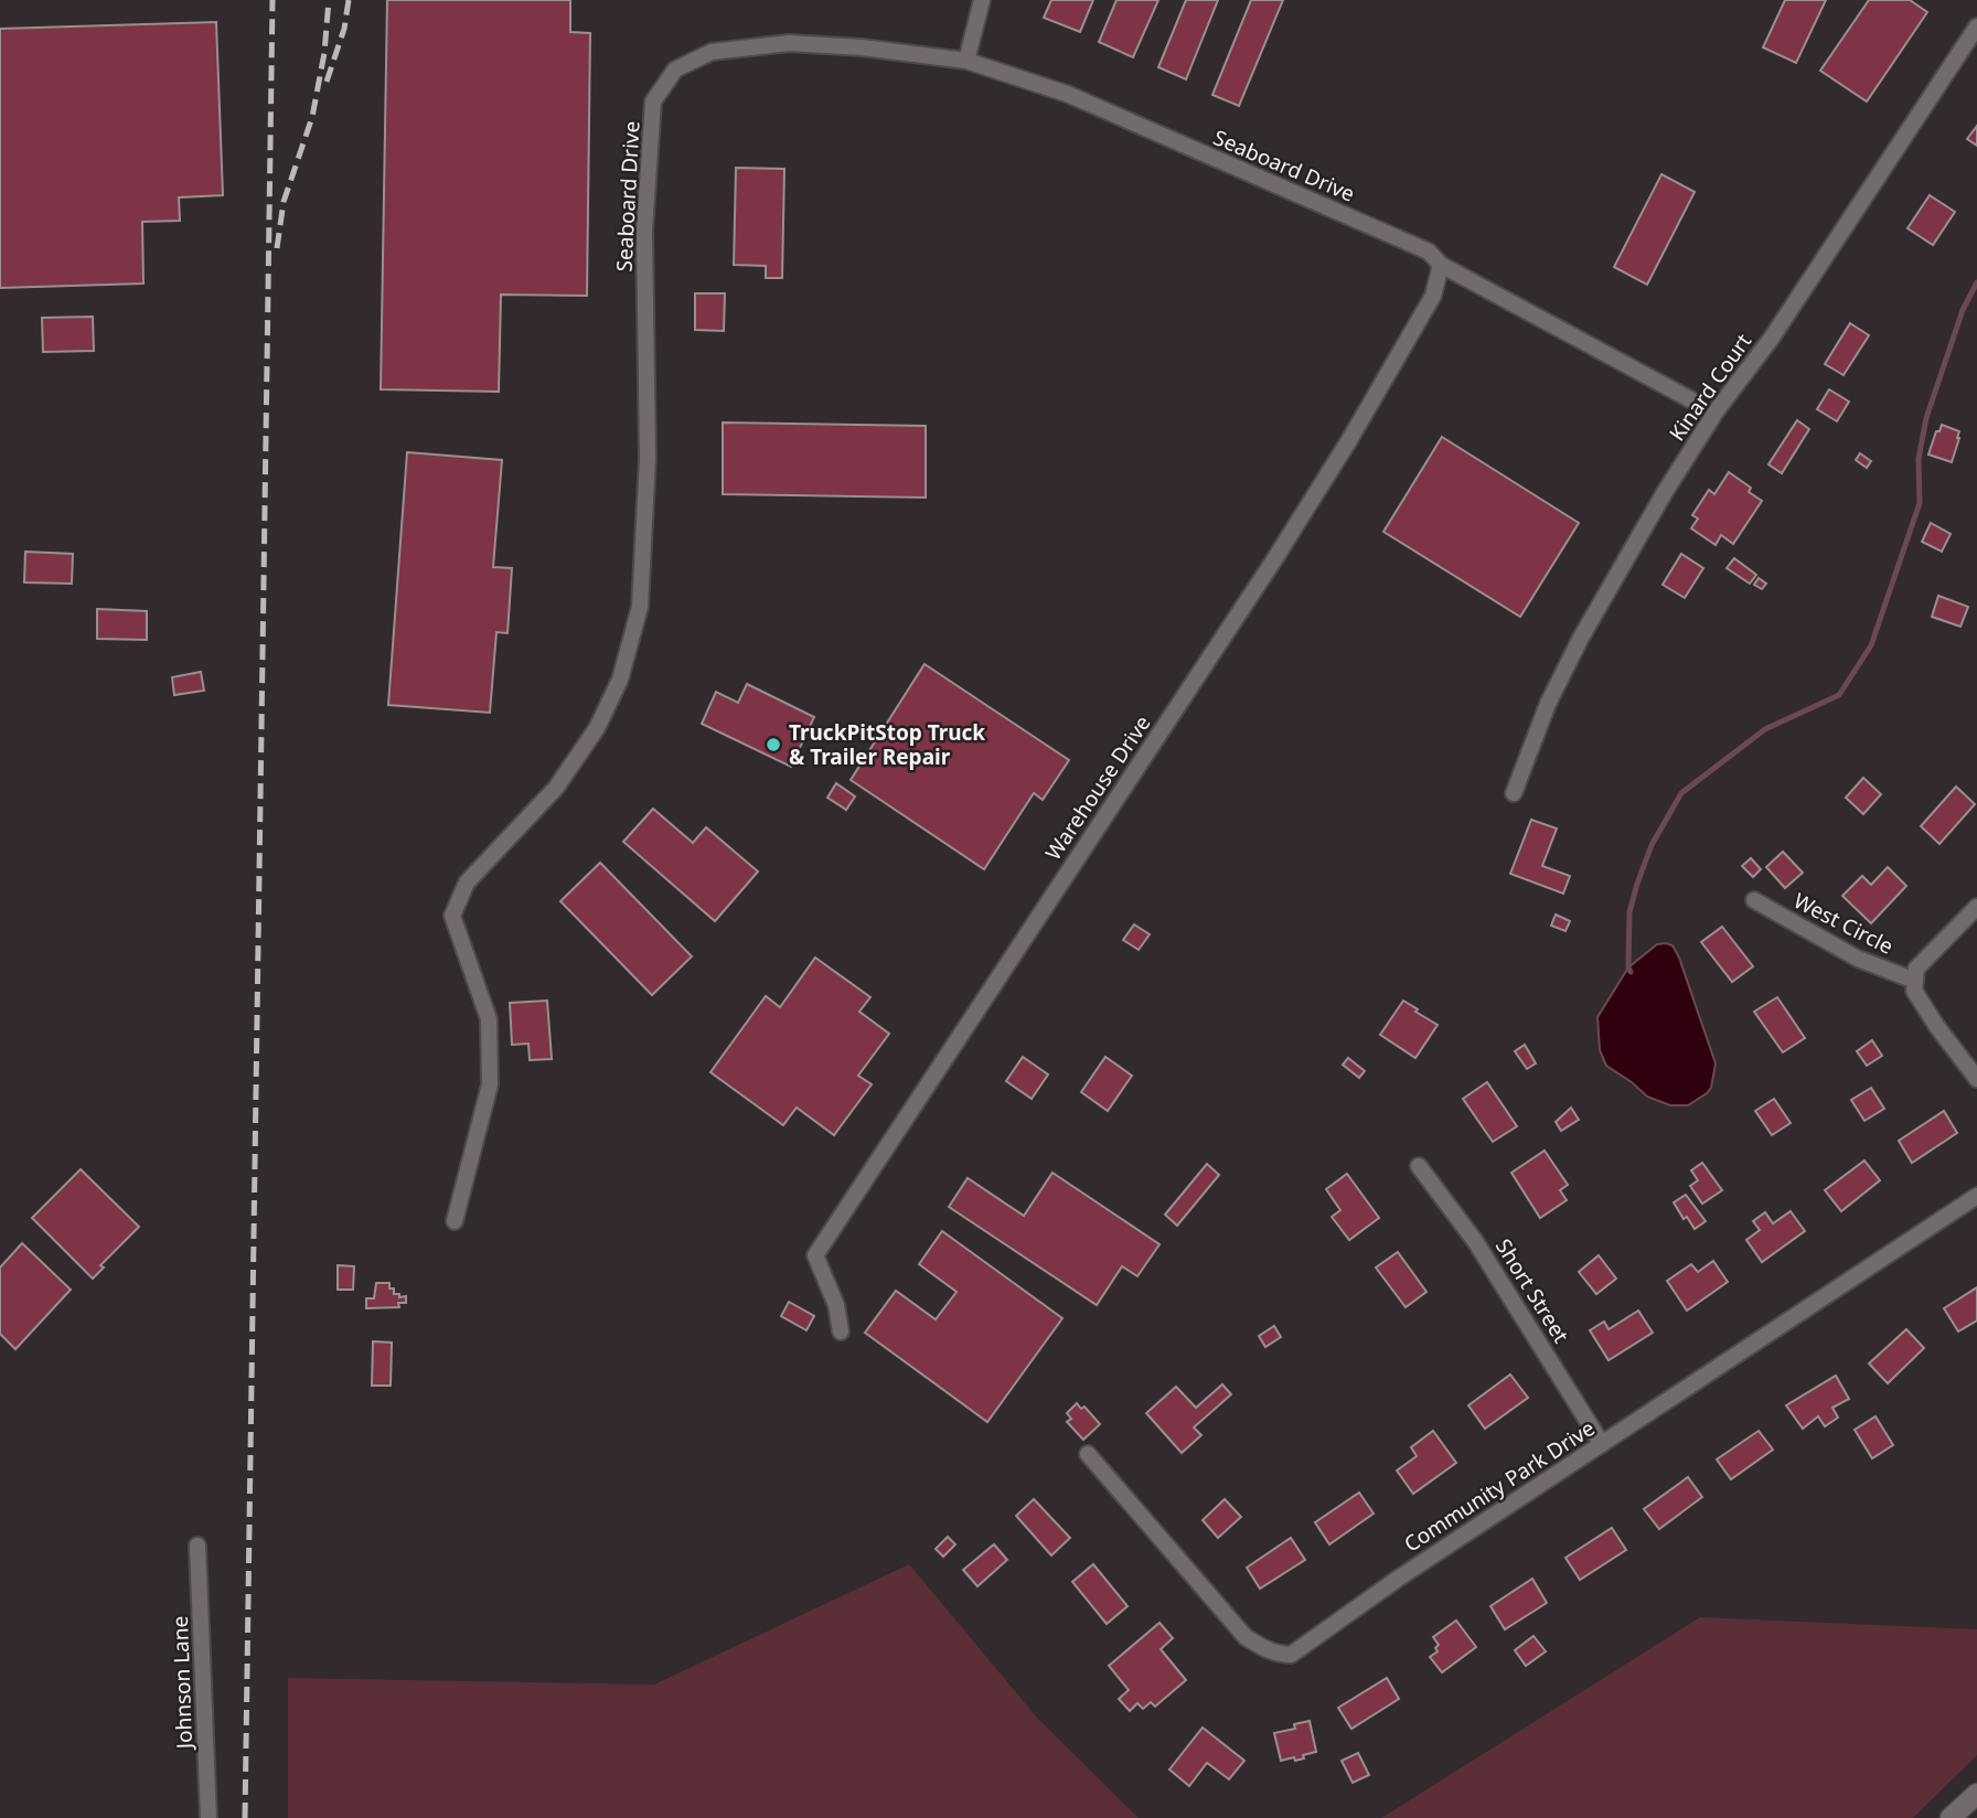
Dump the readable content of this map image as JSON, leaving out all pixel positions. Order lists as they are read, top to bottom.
{
  "streets": {
    "street": [
      "Seaboard Drive",
      "Kinard Court",
      "Warehouse Drive",
      "West Circle",
      "Short Street",
      "Community Park Drive",
      "Johnson Lane"
    ]
  },
  "crossings": [
    ["Seaboard Drive", "Warehouse Drive"],
    ["Short Street", "Community Park Drive"]
  ],
  "places": ["TruckPitStop Truck & Trailer Repair"]
}
